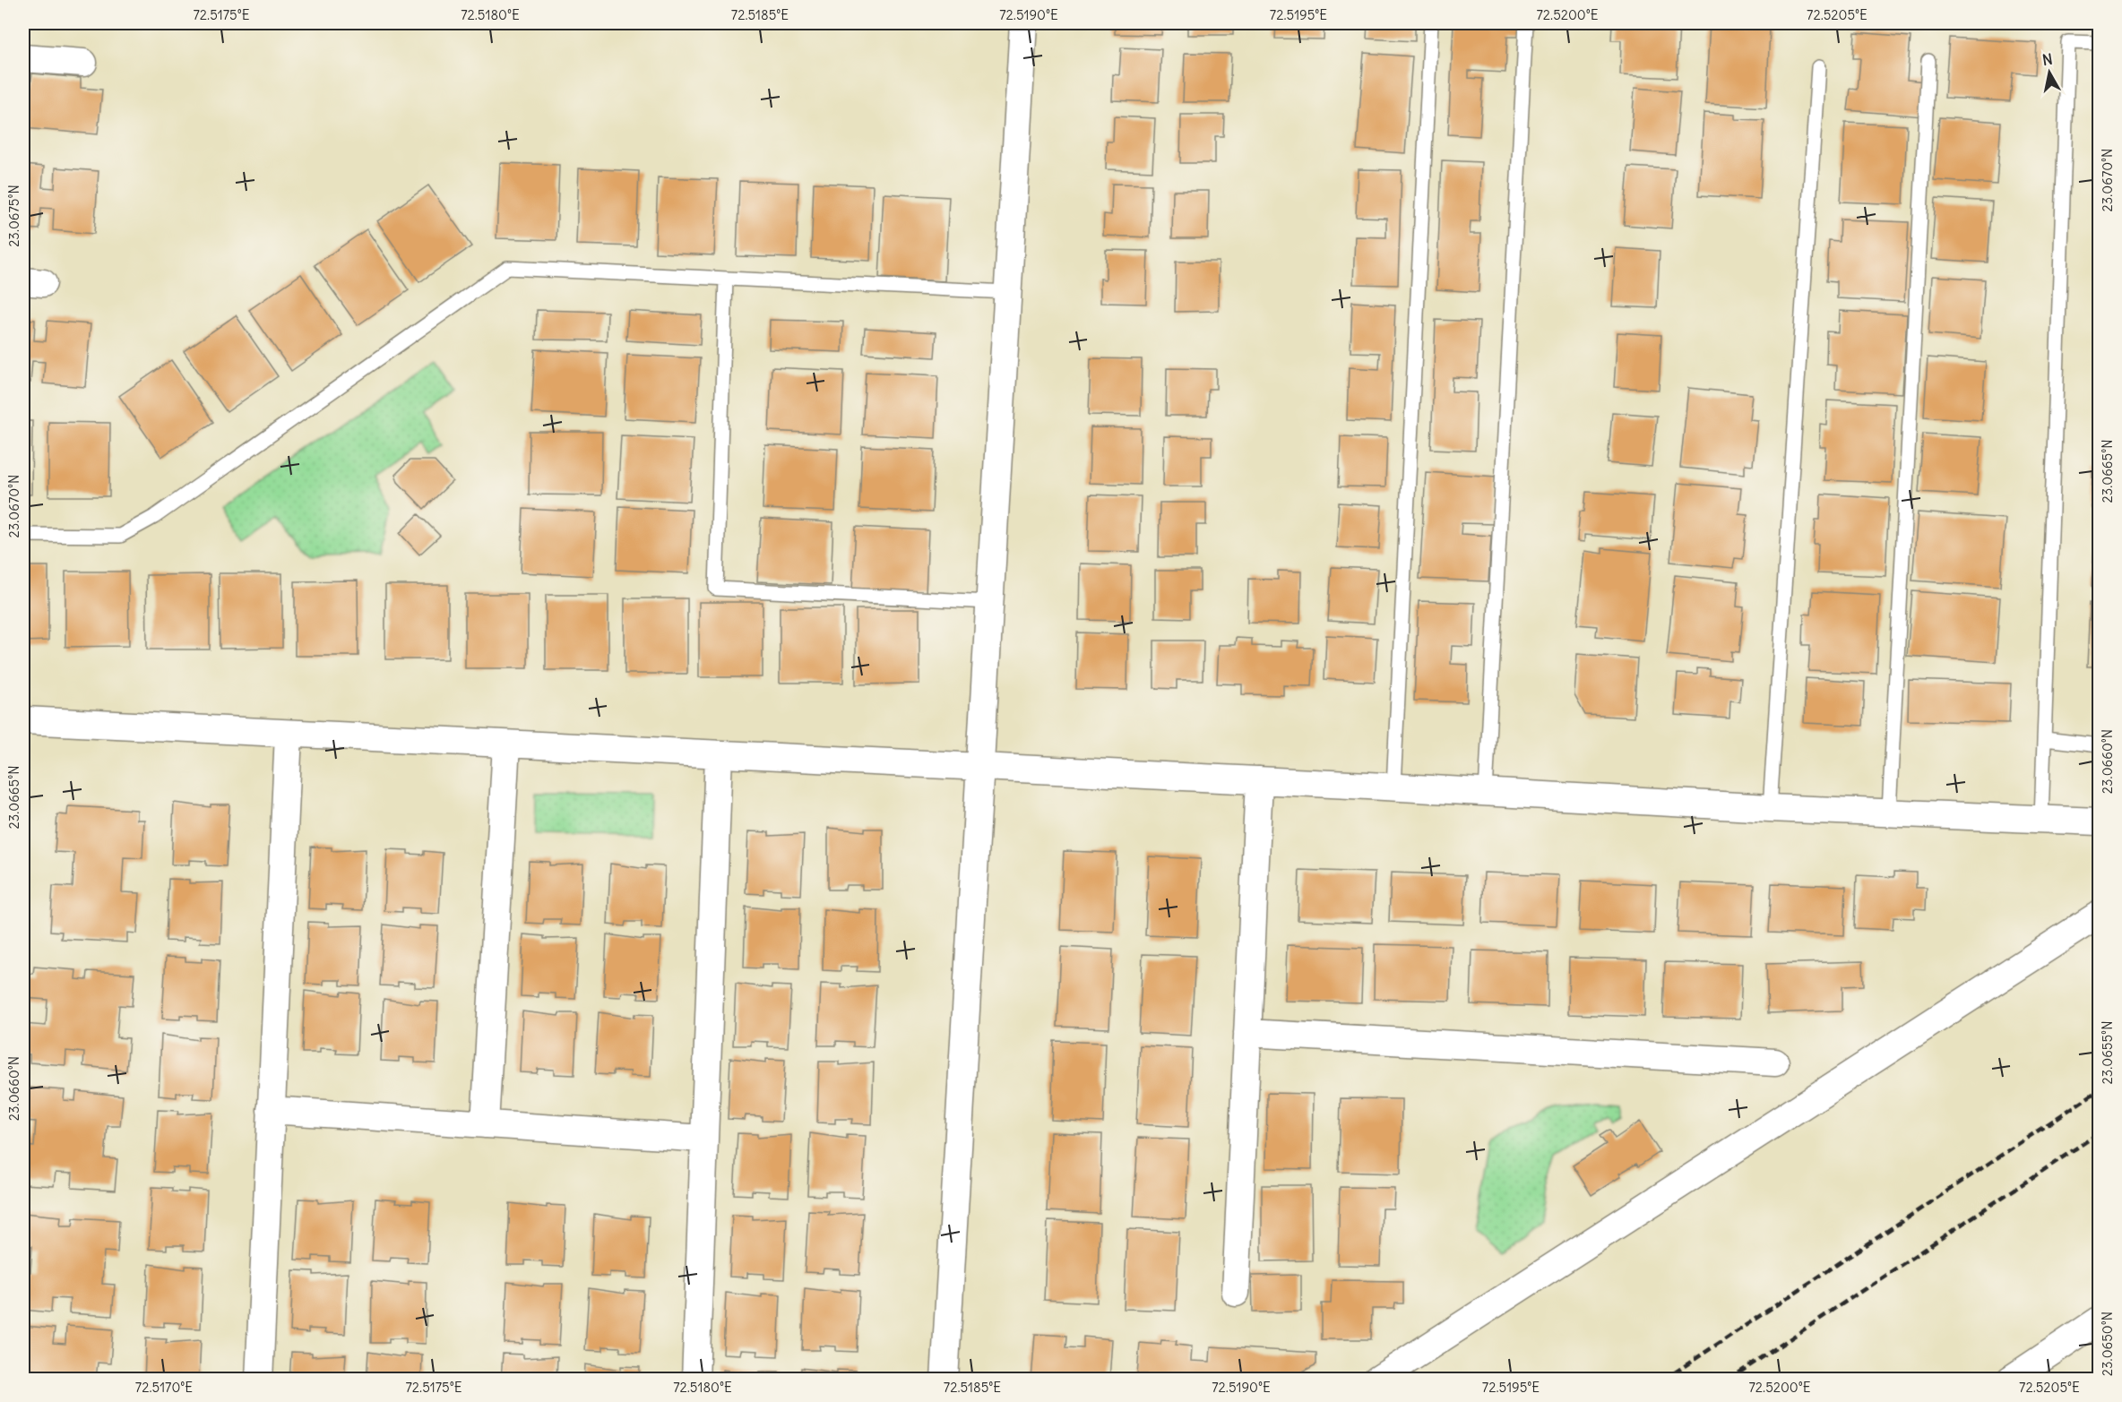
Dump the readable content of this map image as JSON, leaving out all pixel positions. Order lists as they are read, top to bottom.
{
  "north": "top",
  "coordinates": [
    "72.5175°E",
    "72.5180°E",
    "72.5185°E",
    "72.5190°E",
    "72.5195°E",
    "72.5200°E",
    "72.5205°E",
    "23.0670°N",
    "23.0675°N",
    "23.0665°N",
    "23.0660°N",
    "23.0655°N",
    "23.0650°N",
    "72.5170°E"
  ]
}
